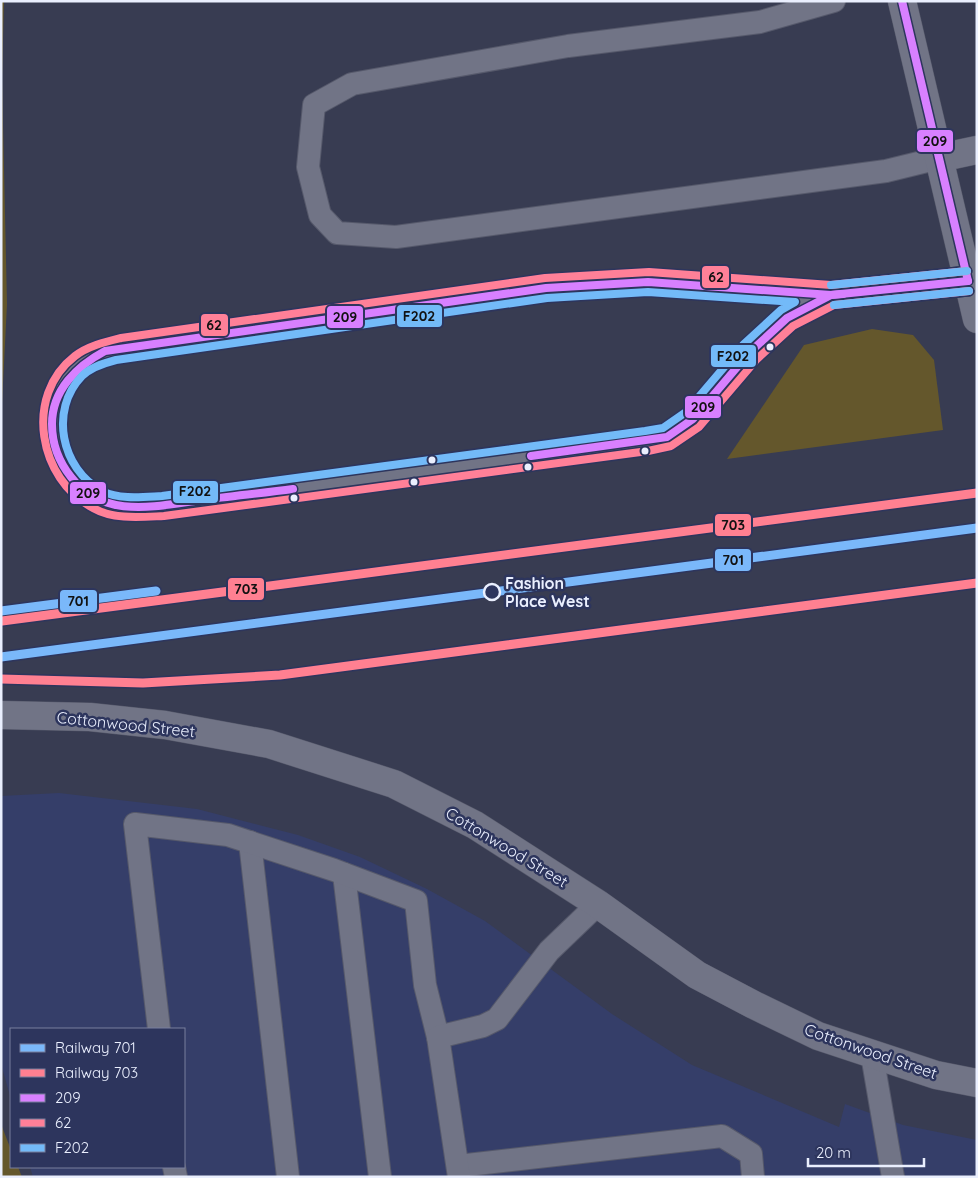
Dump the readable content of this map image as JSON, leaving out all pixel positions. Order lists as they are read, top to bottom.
{
  "streets": {
    "street": ["Cottonwood Street"]
  },
  "places": ["Fashion Place West"],
  "lines": [
    "transit line 209",
    "transit line 62",
    "transit line F202",
    "rail line 703",
    "rail line 701"
  ],
  "legend": [
    "Railway 701",
    "Railway 703",
    "209",
    "62",
    "F202"
  ],
  "scale_bar": "20 m"
}
